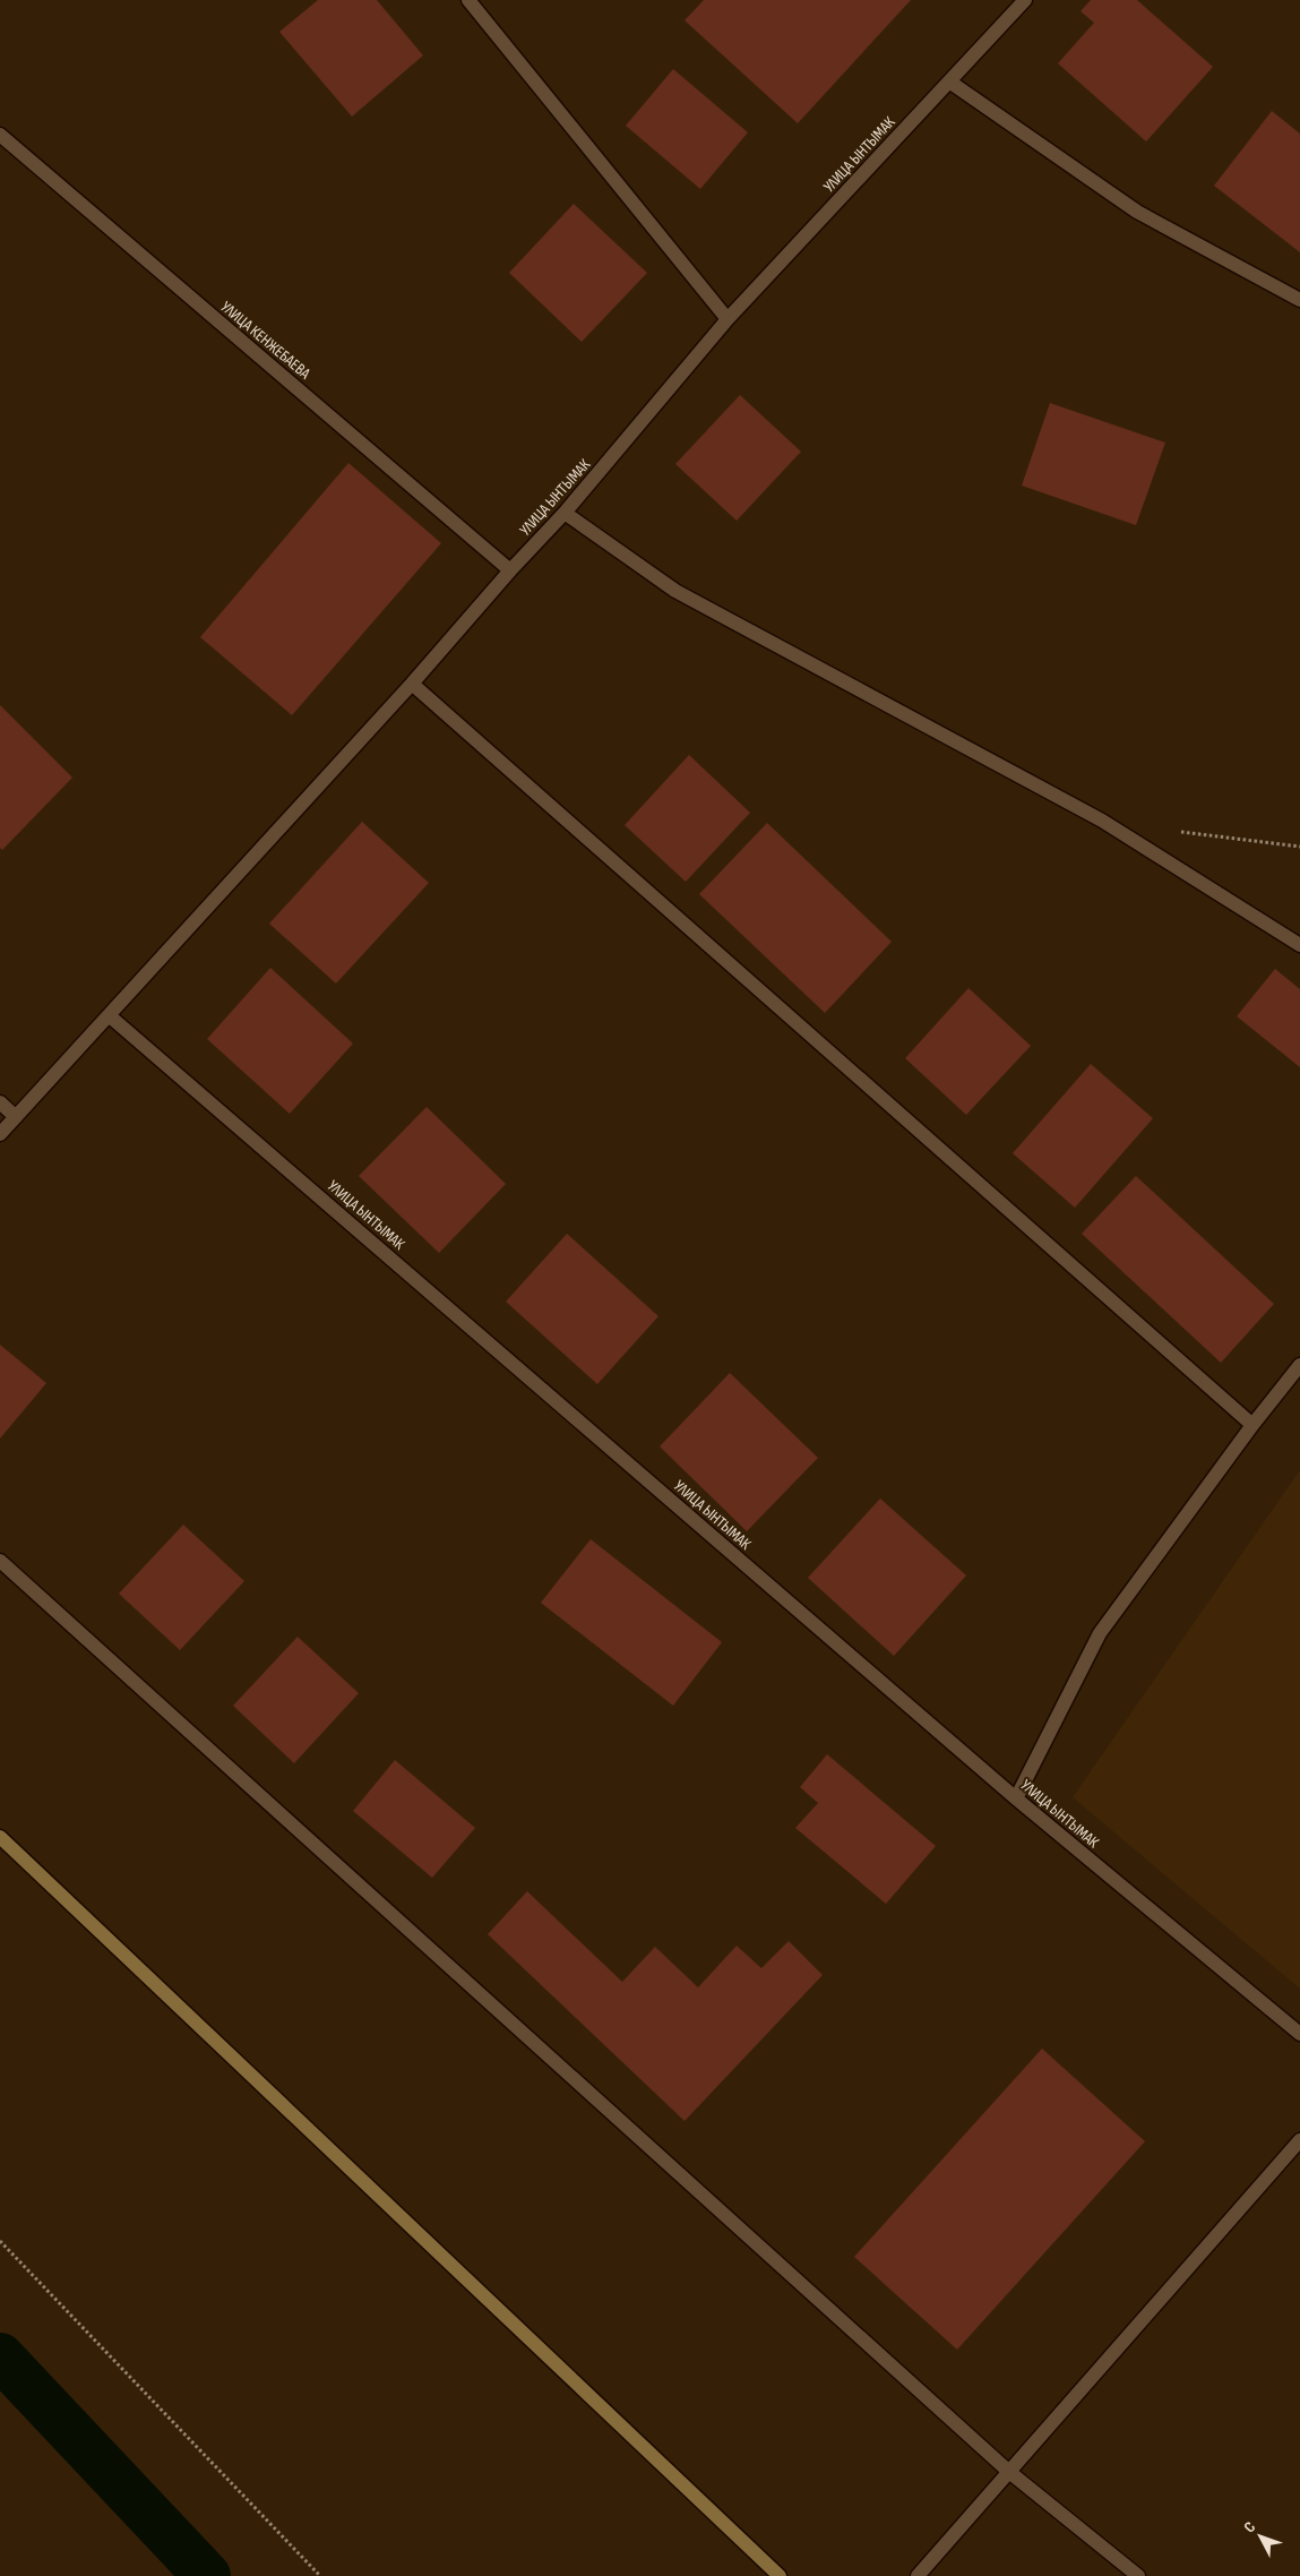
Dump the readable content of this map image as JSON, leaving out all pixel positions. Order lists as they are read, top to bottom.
{
  "streets": {
    "street": ["УЛИЦА ЫНТЫМАК", "УЛИЦА КЕНЖЕБАЕВА"]
  },
  "crossings": [
    ["УЛИЦА ЫНТЫМАК", "УЛИЦА КЕНЖЕБАЕВА"]
  ],
  "north": "top left"
}
